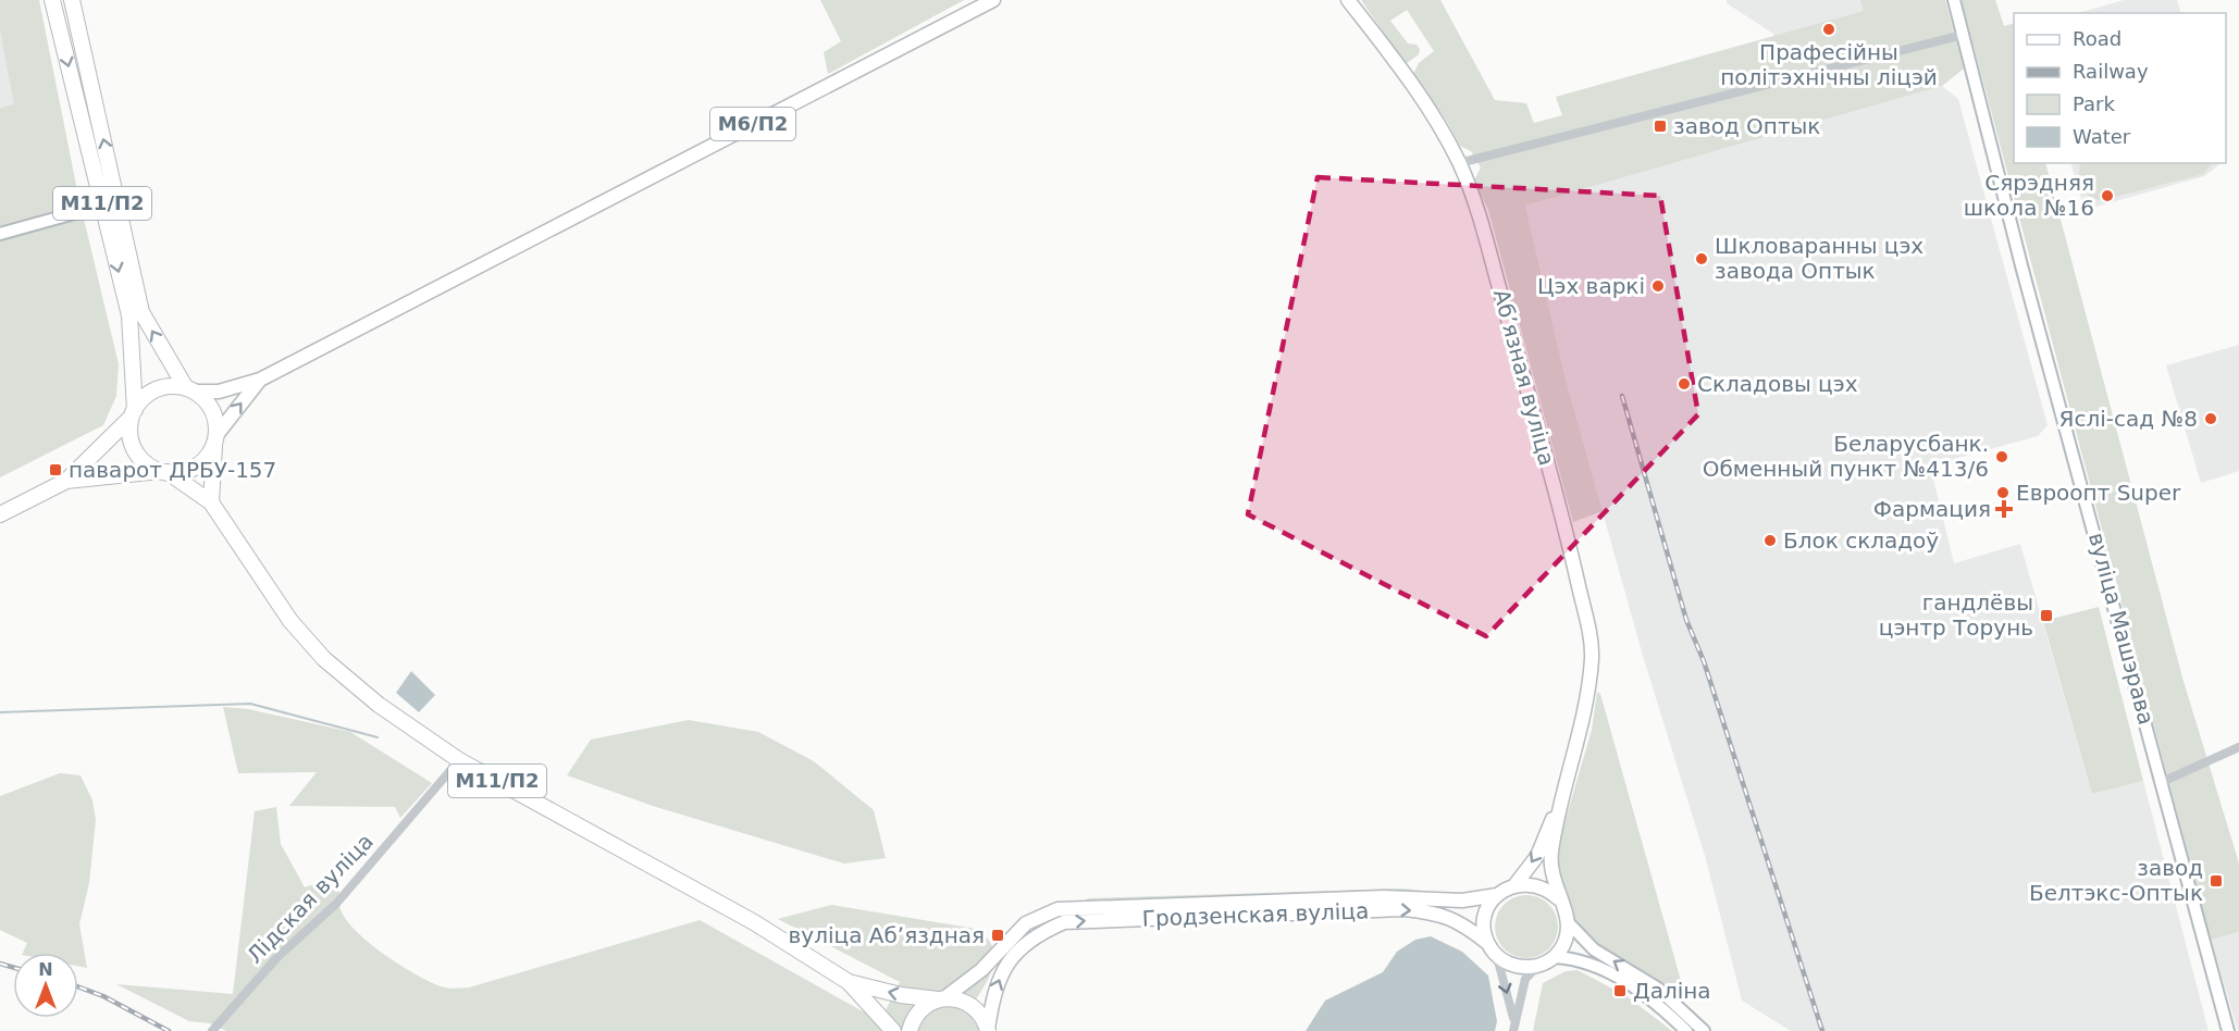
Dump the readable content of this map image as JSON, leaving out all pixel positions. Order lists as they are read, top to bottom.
{
  "streets": {
    "highway": ["М11/П2"],
    "main road": ["М6/П2", "Абʼязная вуліца", "Гродзенская вуліца"],
    "street": ["вуліца Машэрава", "Лідская вуліца"]
  },
  "crossings": [
    ["М6/П2", "М11/П2"],
    ["М11/П2", "Лідская вуліца"],
    ["М11/П2", "Гродзенская вуліца"],
    ["Абʼязная вуліца", "Гродзенская вуліца"]
  ],
  "places": {
    "other": [
      "Прафесійны політэхнічны ліцэй",
      "Сярэдняя школа №16",
      "Шкловаранны цэх завода Оптык",
      "Цэх варкі",
      "Складовы цэх",
      "Яслі-сад №8",
      "Беларусбанк. Обменный пункт №413/6",
      "Евроопт Super",
      "Блок складоў"
    ],
    "transit": [
      "завод Оптык",
      "паварот ДРБУ-157",
      "гандлёвы цэнтр Торунь",
      "завод Белтэкс-Оптык",
      "вуліца Абʼяздная",
      "Даліна"
    ],
    "health": ["Фармация"]
  },
  "legend": [
    "Road",
    "Railway",
    "Park",
    "Water"
  ],
  "north": "top"
}
